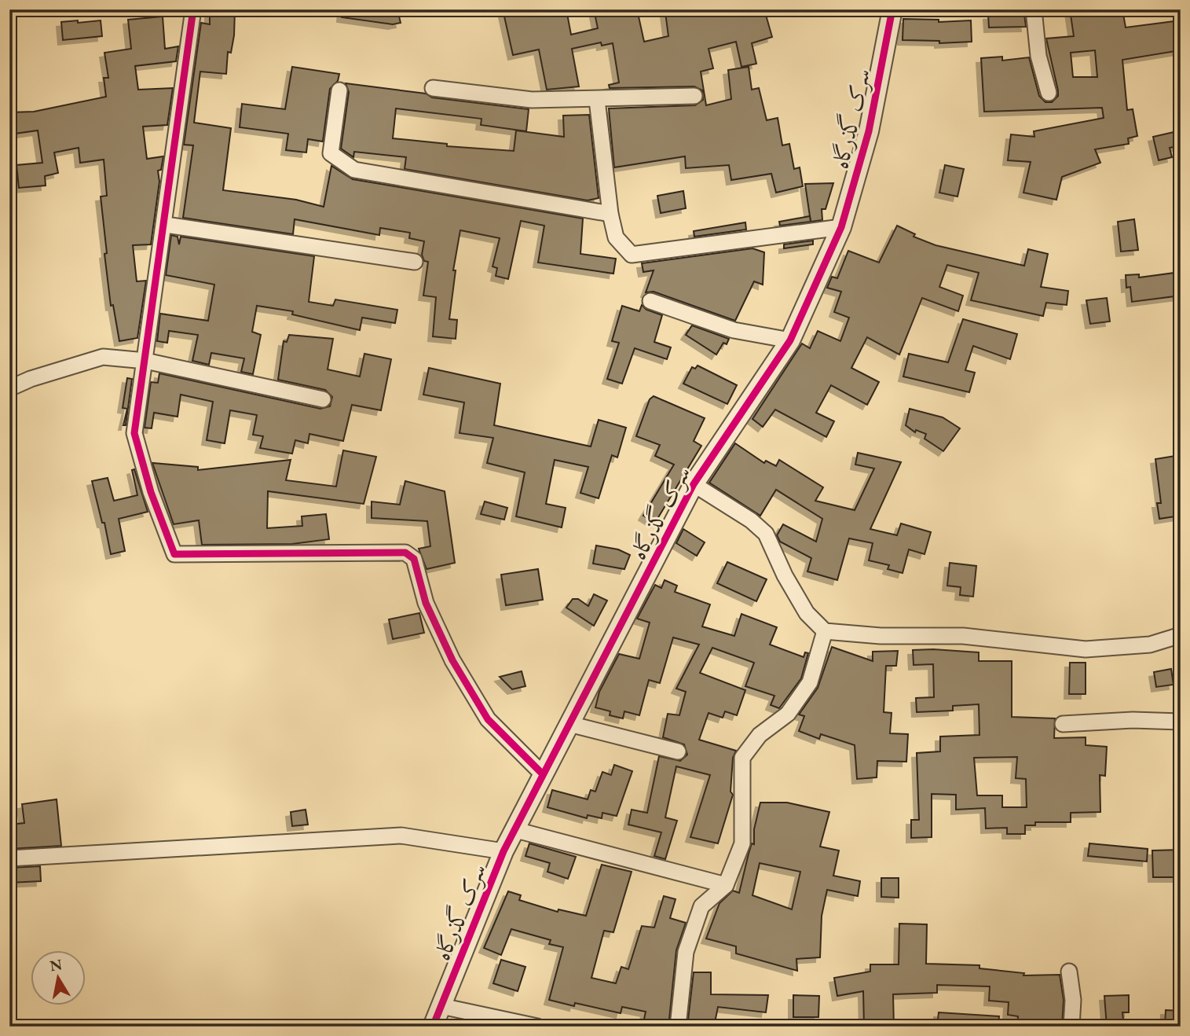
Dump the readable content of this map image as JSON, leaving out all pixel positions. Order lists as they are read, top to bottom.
{
  "streets": {
    "street": ["سرک گذرگاه"]
  },
  "north": "top"
}
